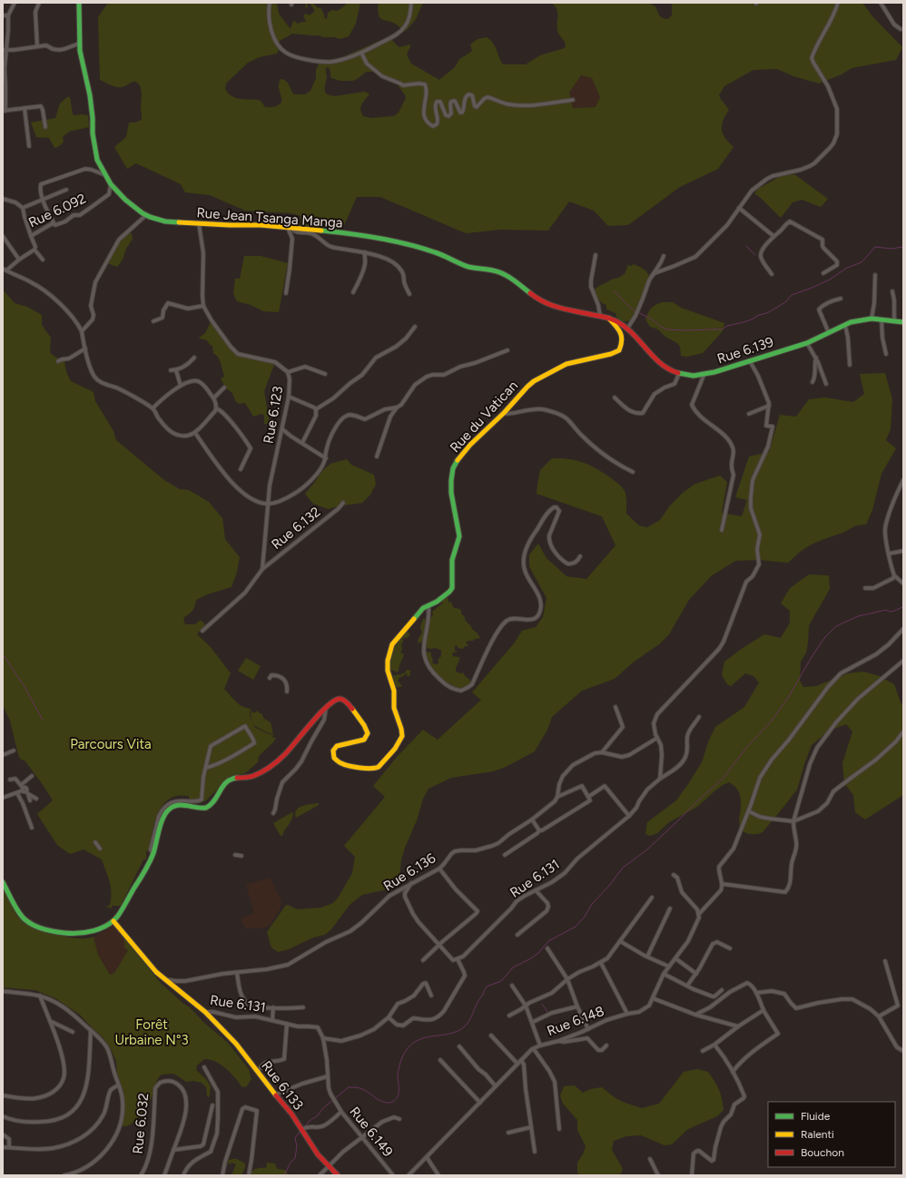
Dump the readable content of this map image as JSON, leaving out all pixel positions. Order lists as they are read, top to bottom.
{
  "streets": {
    "street": [
      "Rue 6.092",
      "Rue Jean Tsanga Manga",
      "Rue 6.139",
      "Rue 6.123",
      "Rue du Vatican",
      "Rue 6.132",
      "Rue 6.136",
      "Rue 6.131",
      "Rue 6.148",
      "Rue 6.133",
      "Rue 6.032",
      "Rue 6.149"
    ]
  },
  "crossings": [
    ["Rue 6.092", "Rue Jean Tsanga Manga"],
    ["Rue Jean Tsanga Manga", "Rue 6.139"],
    ["Rue Jean Tsanga Manga", "Rue 6.123"],
    ["Rue Jean Tsanga Manga", "Rue du Vatican"],
    ["Rue 6.139", "Rue du Vatican"],
    ["Rue 6.123", "Rue 6.132"],
    ["Rue du Vatican", "Rue 6.131"],
    ["Rue 6.136", "Rue 6.131"],
    ["Rue 6.131", "Rue 6.133"],
    ["Rue 6.131", "Rue 6.149"]
  ],
  "parks": ["Parcours Vita", "Forêt Urbaine N°3"],
  "legend": ["Fluide", "Ralenti", "Bouchon"]
}
